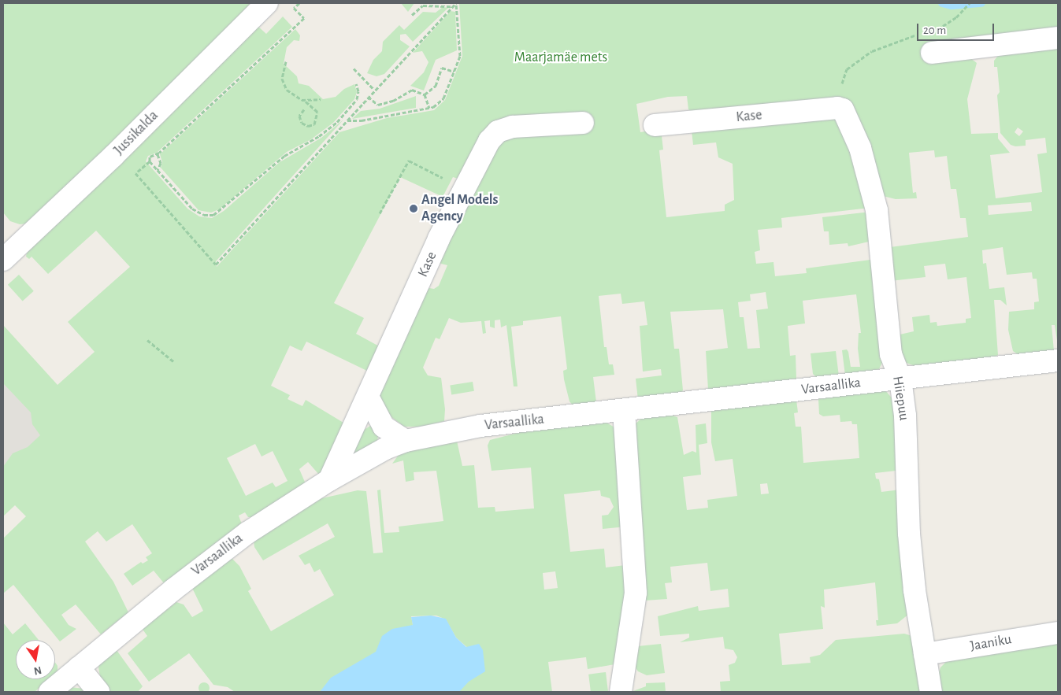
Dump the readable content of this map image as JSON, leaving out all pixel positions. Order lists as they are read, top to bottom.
{
  "streets": {
    "street": [
      "Kase",
      "Jussikalda",
      "Varsaallika",
      "Hiiepuu",
      "Jaaniku"
    ]
  },
  "crossings": [
    ["Kase", "Varsaallika"],
    ["Kase", "Hiiepuu"],
    ["Varsaallika", "Hiiepuu"],
    ["Hiiepuu", "Jaaniku"]
  ],
  "parks": ["Maarjamäe mets"],
  "places": ["Angel Models Agency"],
  "scale_bar": "20 m",
  "north": "bottom"
}
